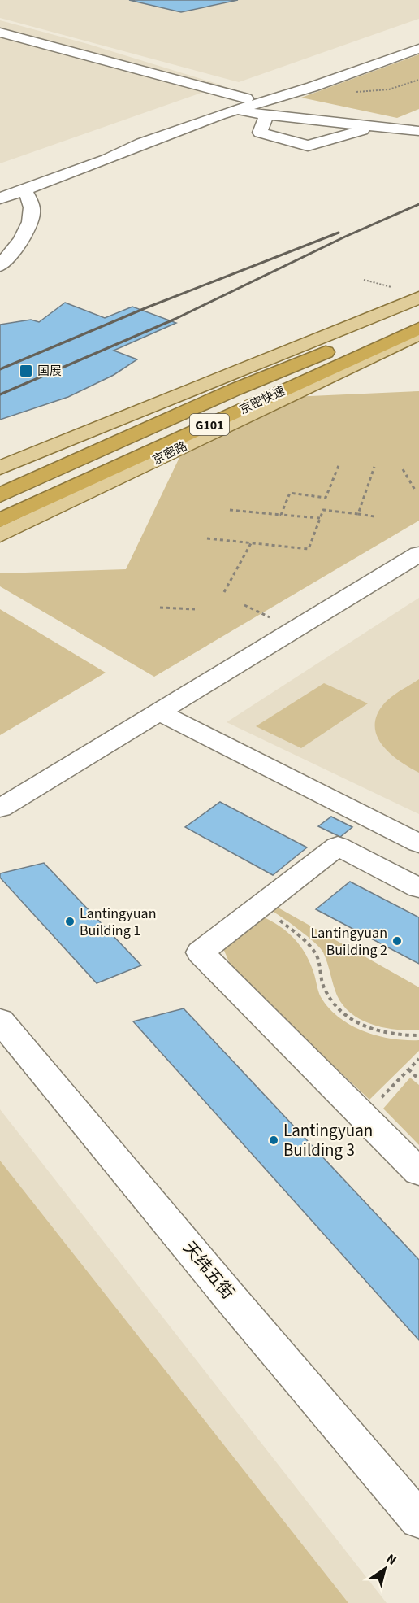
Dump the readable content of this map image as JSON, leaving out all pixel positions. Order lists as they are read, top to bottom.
{
  "streets": {
    "highway": ["京密快速", "G101"],
    "main road": ["京密路"],
    "street": ["天纬五街"]
  },
  "places": {
    "transit": ["国展"],
    "other": ["Lantingyuan Building 1", "Lantingyuan Building 2", "Lantingyuan Building 3"]
  },
  "north": "top right"
}
